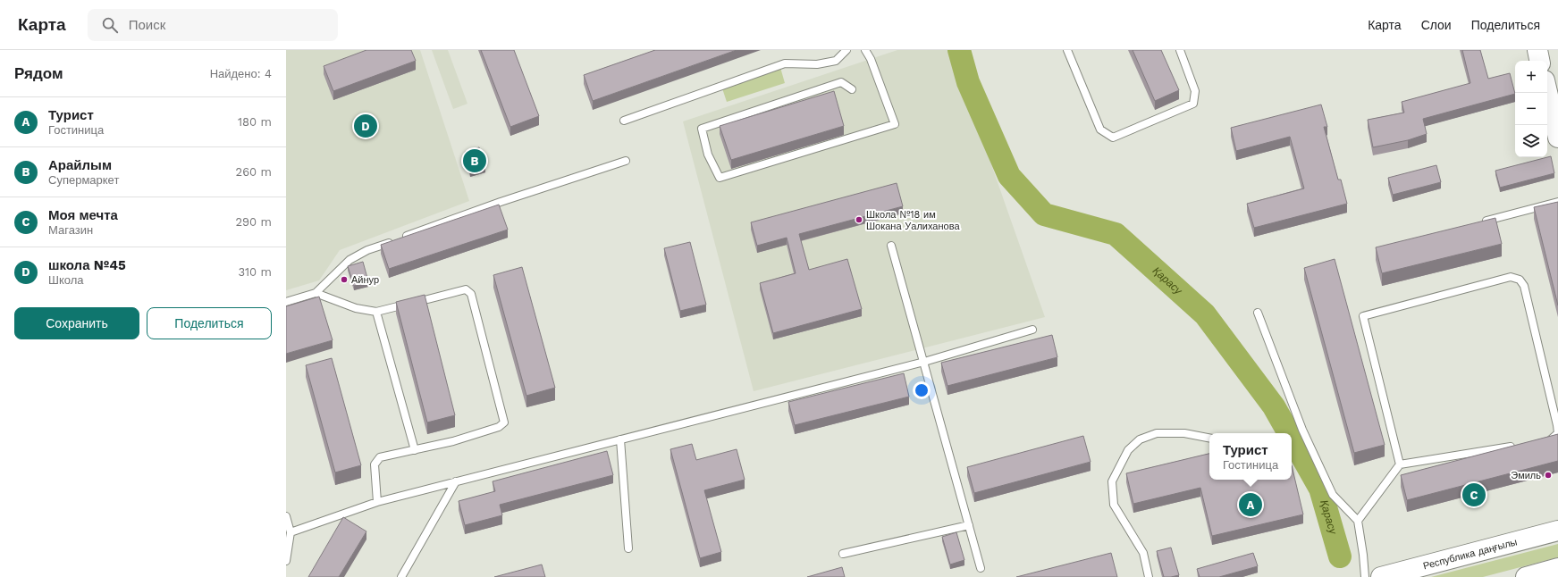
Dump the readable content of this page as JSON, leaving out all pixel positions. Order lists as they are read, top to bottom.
{
  "streets": {
    "main road": ["Республика даңғылы"]
  },
  "water": ["Қарасу"],
  "places": ["Школа №18 им Шокана Уалиханова", "Айнур", "Эмиль"],
  "page": {
    "header": "Карта",
    "search": "Поиск",
    "nav": ["Карта", "Слои", "Поделиться"],
    "heading": ["Рядом", "Найдено: 4"],
    "map_buttons": ["+", "−"],
    "list": [
      {
        "mark": "A",
        "name": "Турист",
        "note": "Гостиница",
        "value": "180 m"
      },
      {
        "mark": "B",
        "name": "Арайлым",
        "note": "Супермаркет",
        "value": "260 m"
      },
      {
        "mark": "C",
        "name": "Моя мечта",
        "note": "Магазин",
        "value": "290 m"
      },
      {
        "mark": "D",
        "name": "школа №45",
        "note": "Школа",
        "value": "310 m"
      }
    ],
    "pins": [
      "D",
      "B",
      "C",
      "A"
    ],
    "buttons": ["Сохранить", "Поделиться"],
    "popup": ["Турист", "Гостиница"]
  }
}
